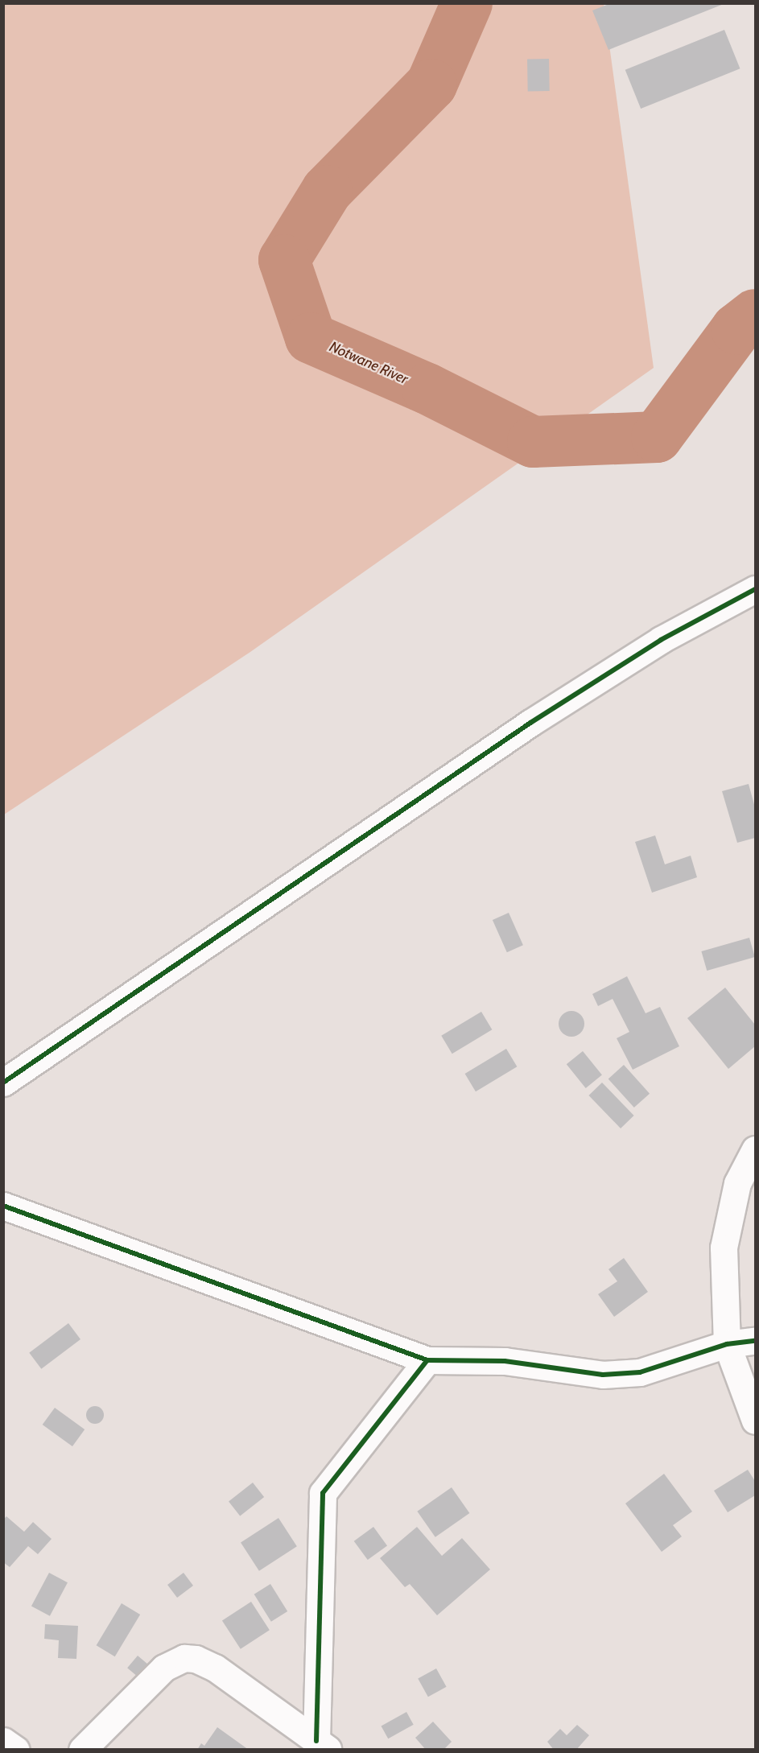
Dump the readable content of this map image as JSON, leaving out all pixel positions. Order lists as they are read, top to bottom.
{
  "water": ["Notwane River"]
}
